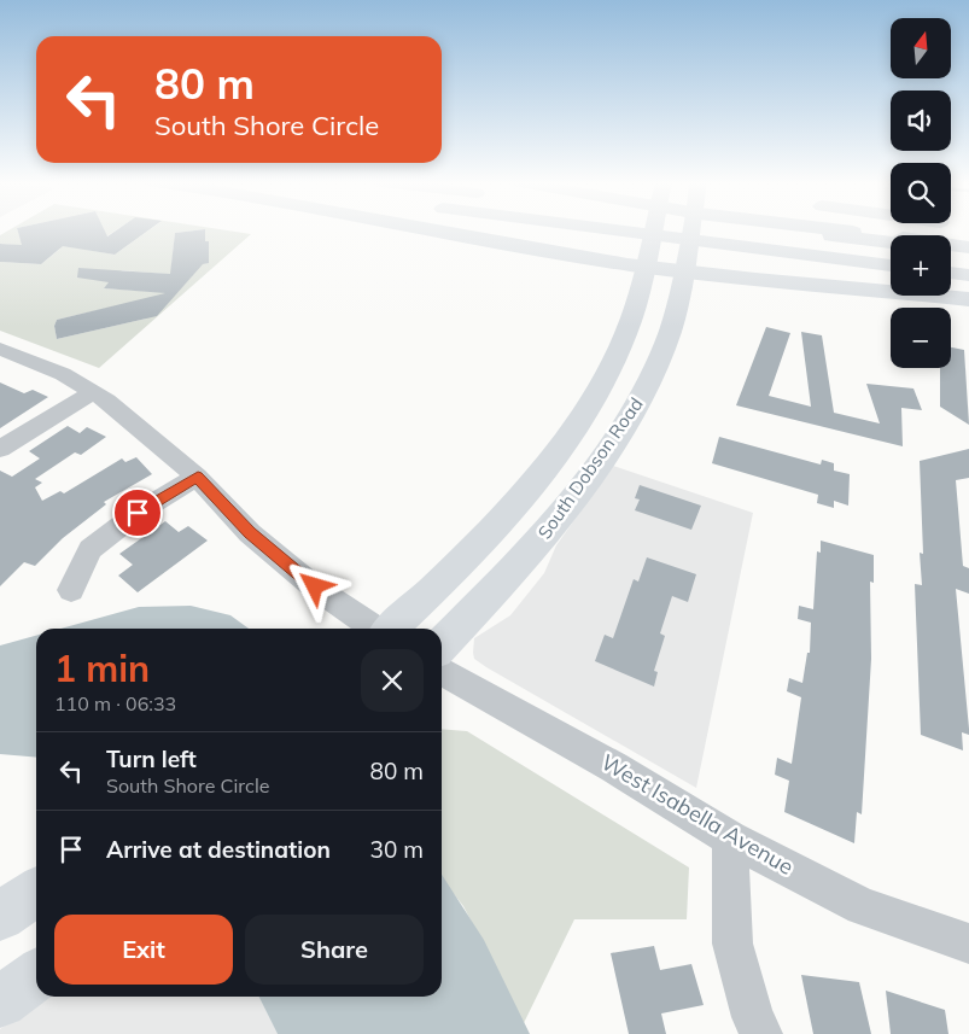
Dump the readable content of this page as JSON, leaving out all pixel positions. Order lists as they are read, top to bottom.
{
  "streets": {
    "main road": ["South Dobson Road"],
    "street": ["West Isabella Avenue"]
  },
  "north": "top",
  "page": {
    "map_buttons": ["+", "−"],
    "turn": ["80 m", "South Shore Circle"],
    "heading": ["1 min", "110 m · 06:33"],
    "list": [
      {
        "name": "Turn left",
        "note": "South Shore Circle",
        "value": "80 m"
      },
      {
        "name": "Arrive at destination",
        "value": "30 m"
      }
    ],
    "buttons": ["Exit", "Share"]
  }
}
